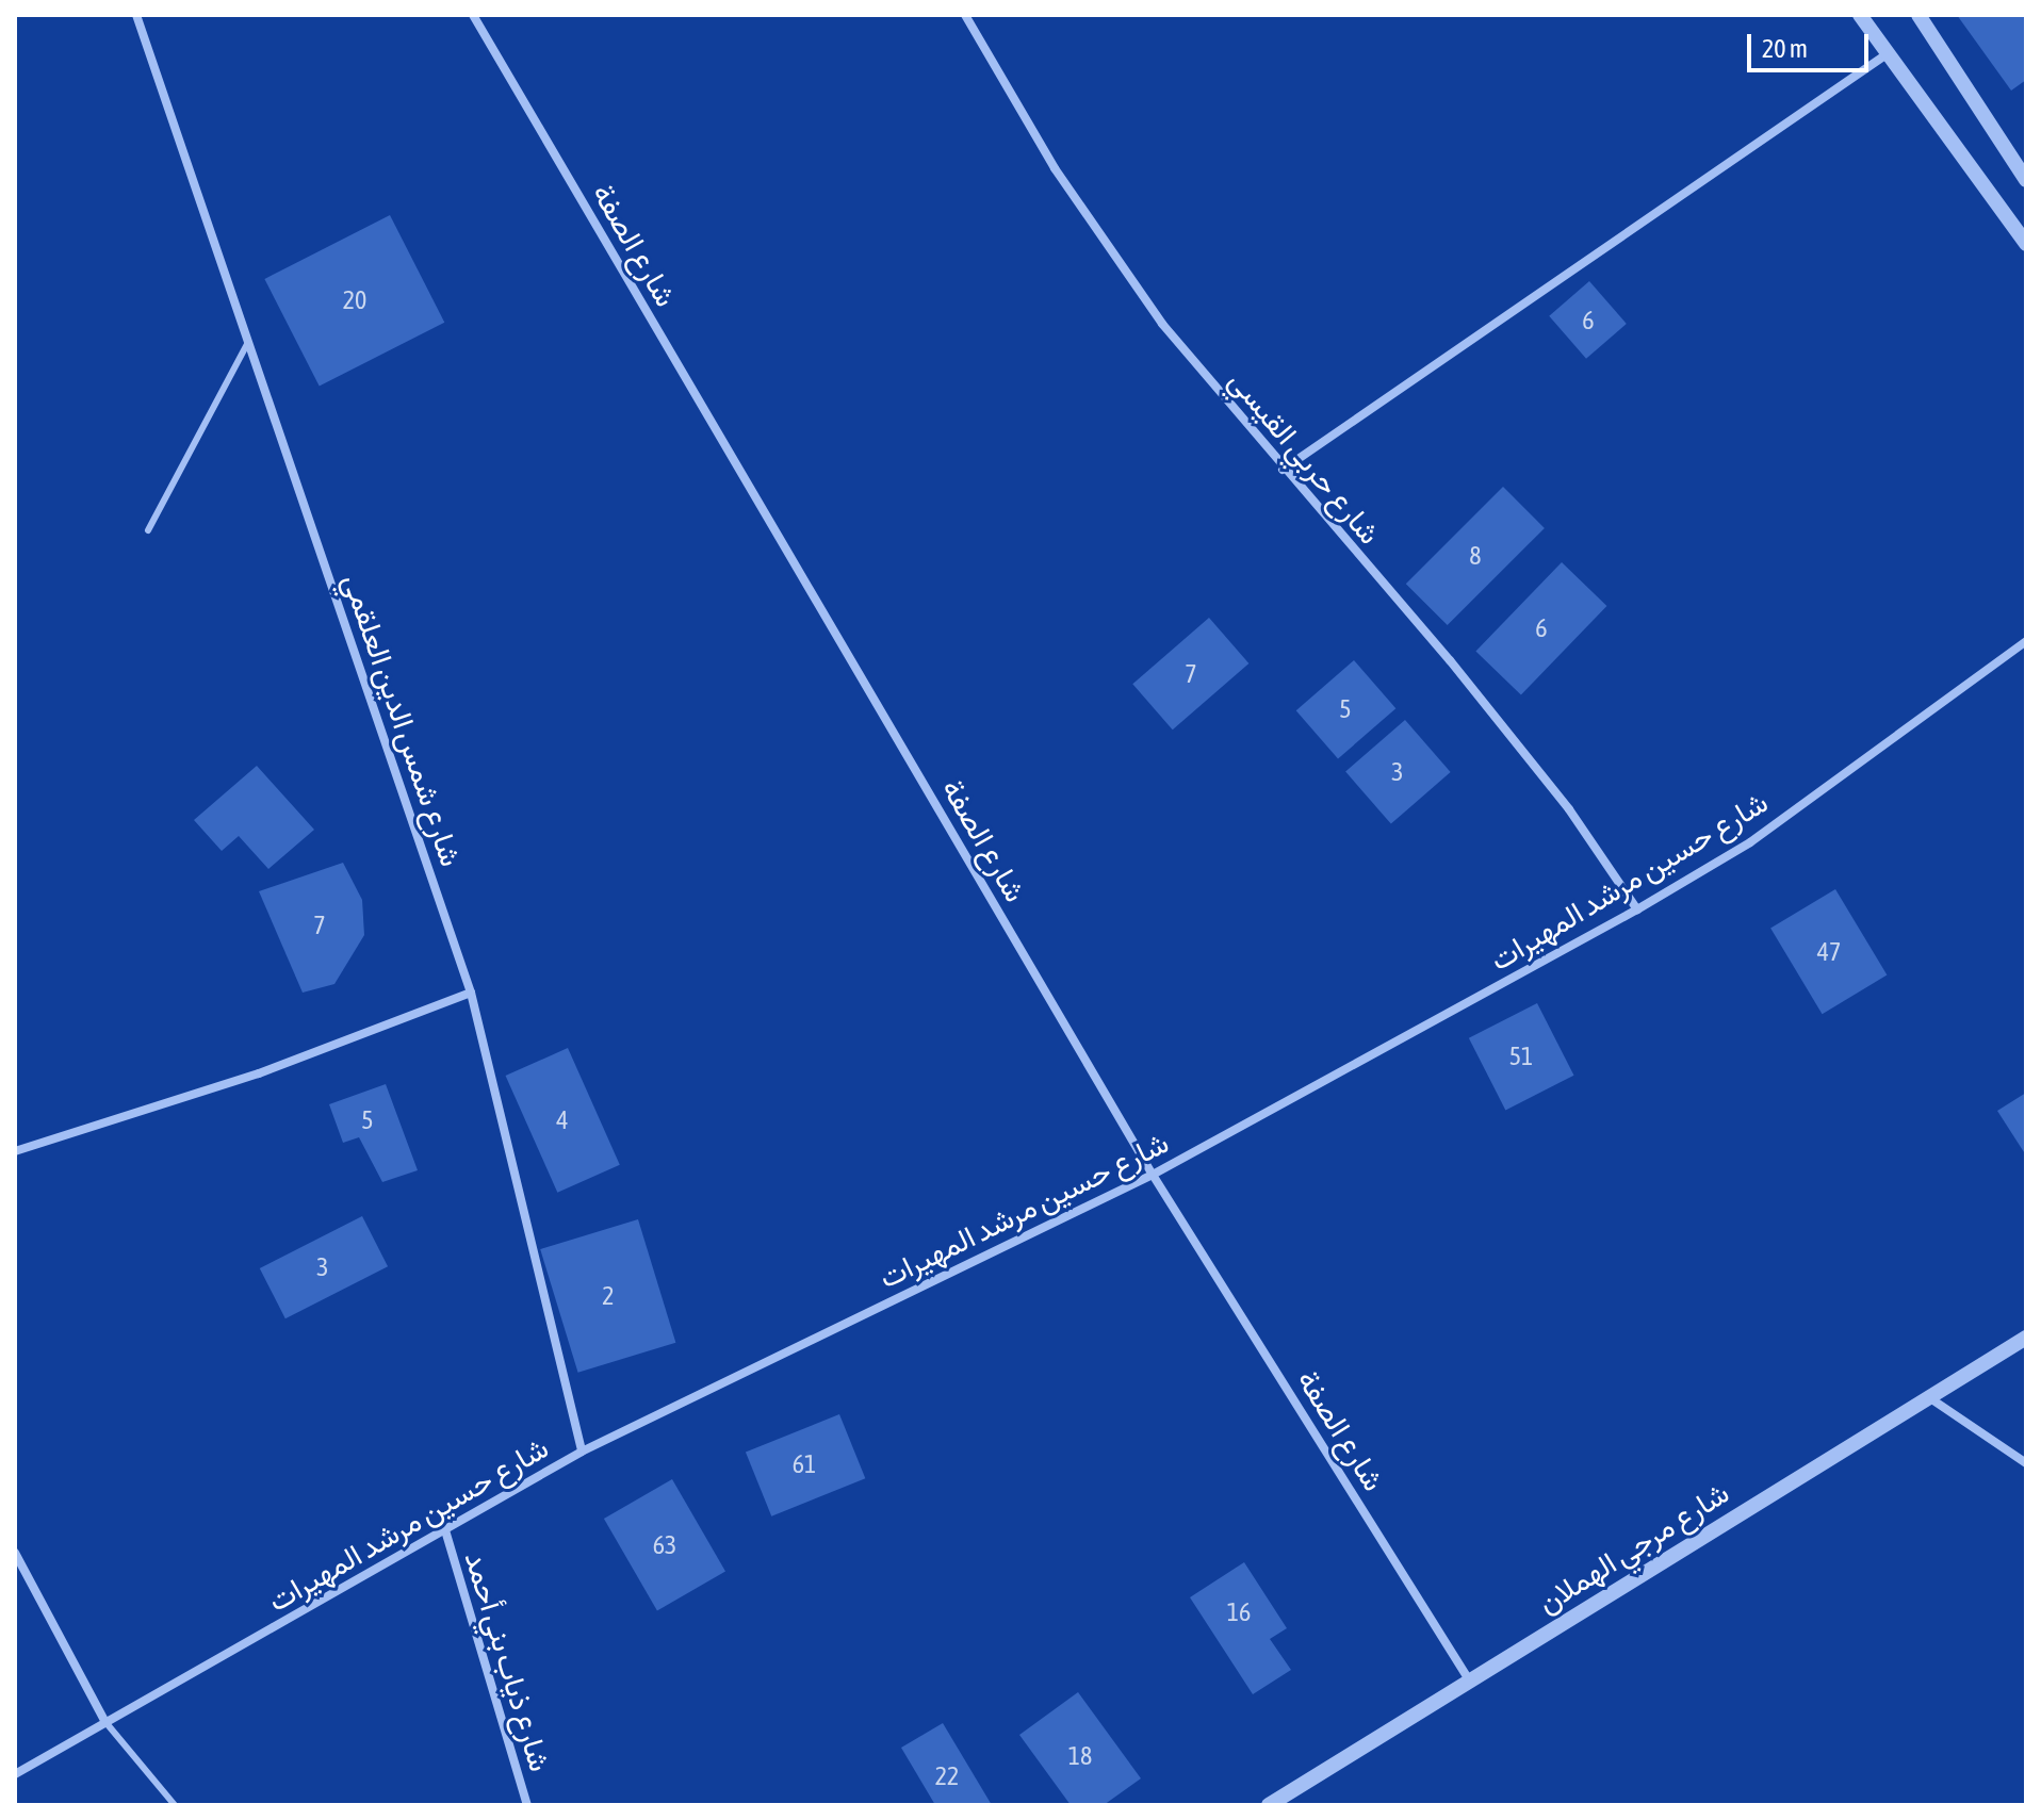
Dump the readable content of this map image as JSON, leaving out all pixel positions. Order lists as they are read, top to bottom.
{
  "streets": {
    "street": [
      "شارع الصفة",
      "شارع حربي القيسي",
      "شارع شمس الدين العلقمي",
      "شارع حسين مرشد المهيرات",
      "شارع مرجي الهملان",
      "شارع ذياب بني أحمد"
    ]
  },
  "crossings": [
    ["شارع الصفة", "شارع حسين مرشد المهيرات"],
    ["شارع الصفة", "شارع مرجي الهملان"],
    ["شارع حربي القيسي", "شارع حسين مرشد المهيرات"],
    ["شارع شمس الدين العلقمي", "شارع حسين مرشد المهيرات"],
    ["شارع حسين مرشد المهيرات", "شارع ذياب بني أحمد"]
  ],
  "house_numbers": [
    "20",
    "6",
    "8",
    "6",
    "7",
    "5",
    "3",
    "7",
    "47",
    "51",
    "5",
    "4",
    "3",
    "2",
    "61",
    "63",
    "16",
    "18",
    "22"
  ],
  "scale_bar": "20 m"
}
